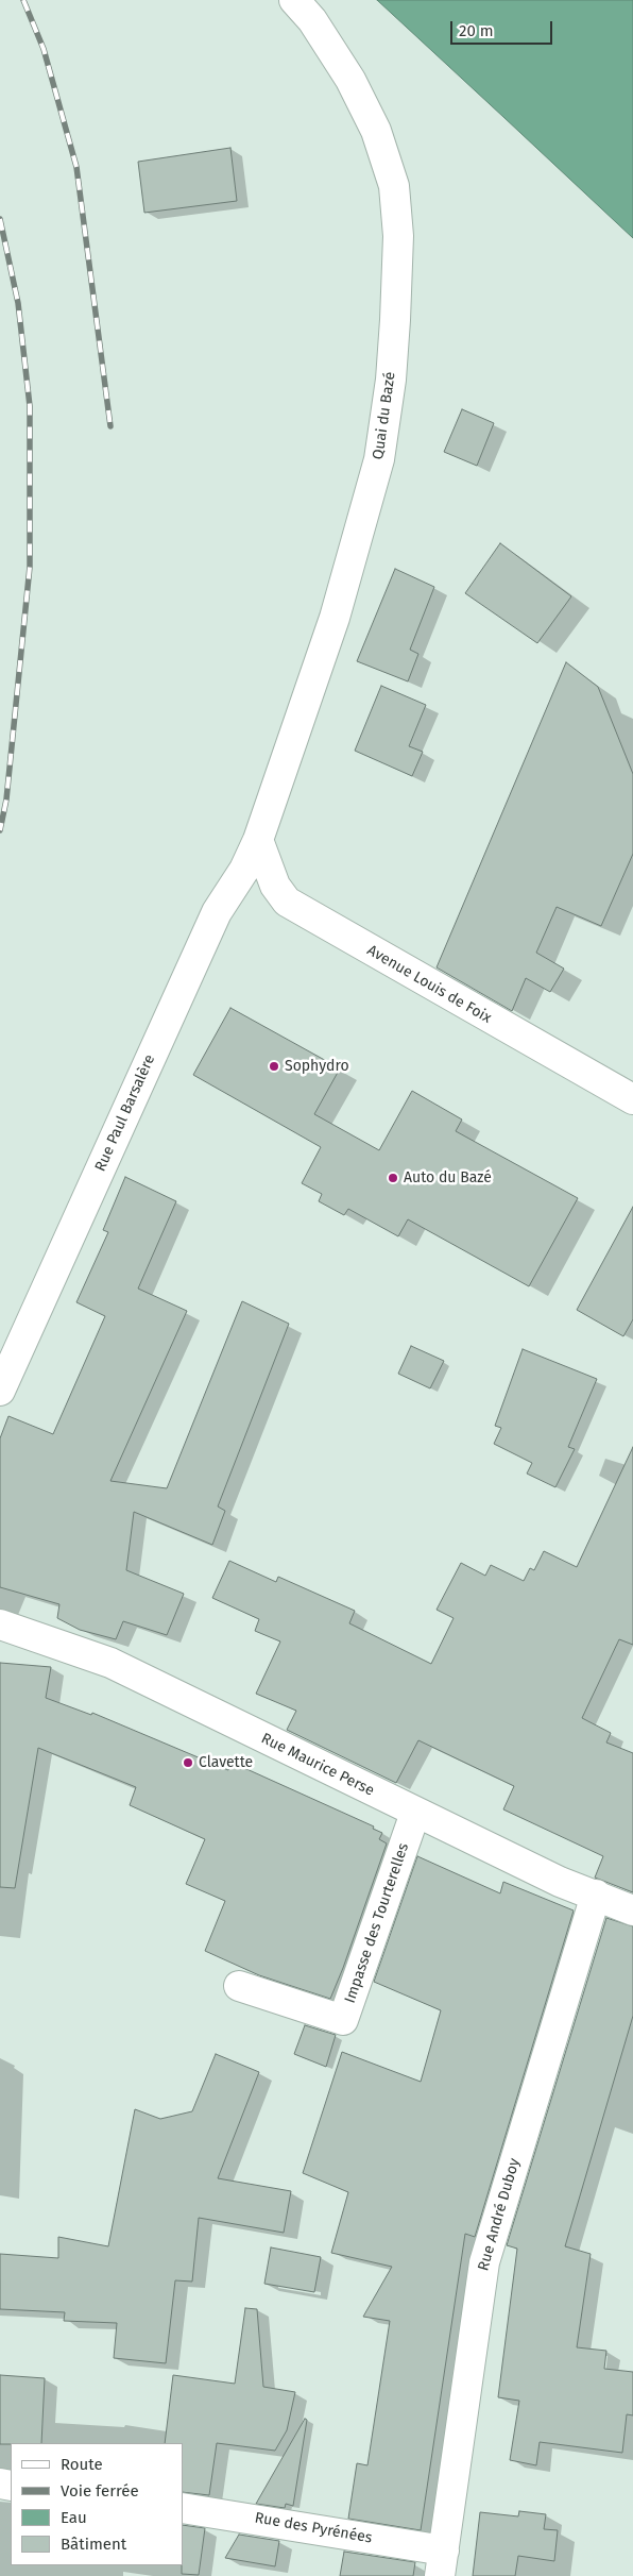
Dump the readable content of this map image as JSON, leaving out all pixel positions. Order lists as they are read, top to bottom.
{
  "streets": {
    "street": [
      "Quai du Bazé",
      "Avenue Louis de Foix",
      "Rue Paul Barsalère",
      "Rue Maurice Perse",
      "Impasse des Tourterelles",
      "Rue André Duboy",
      "Rue des Pyrénées"
    ]
  },
  "crossings": [
    ["Quai du Bazé", "Avenue Louis de Foix"],
    ["Quai du Bazé", "Rue Paul Barsalère"],
    ["Avenue Louis de Foix", "Rue Paul Barsalère"],
    ["Rue Maurice Perse", "Impasse des Tourterelles"],
    ["Rue Maurice Perse", "Rue André Duboy"],
    ["Rue André Duboy", "Rue des Pyrénées"]
  ],
  "places": ["Sophydro", "Auto du Bazé", "Clavette"],
  "legend": [
    "Route",
    "Voie ferrée",
    "Eau",
    "Bâtiment"
  ],
  "scale_bar": "20 m"
}
